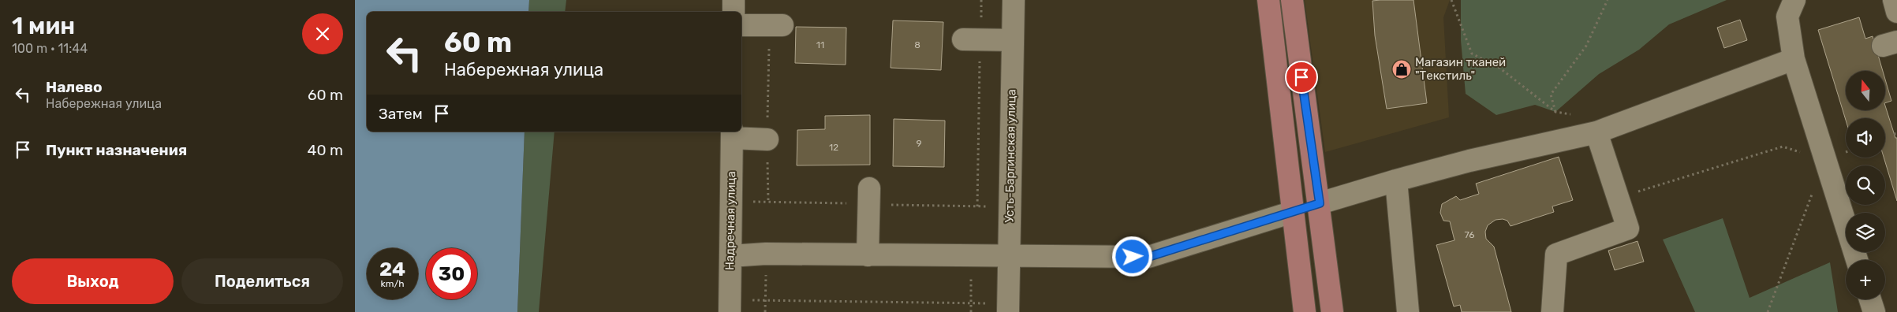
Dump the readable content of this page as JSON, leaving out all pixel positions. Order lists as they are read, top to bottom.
{
  "streets": {
    "street": ["Усть-Баргинская улица", "Надречная улица"]
  },
  "places": {
    "shop": ["Магазин тканей \"Текстиль\""]
  },
  "house_numbers": [
    "11",
    "8",
    "9",
    "12",
    "76"
  ],
  "north": "top",
  "page": {
    "heading": ["1 мин", "100 m · 11:44"],
    "turn": ["60 m", "Набережная улица"],
    "list": [
      {
        "name": "Налево",
        "note": "Набережная улица",
        "value": "60 m"
      },
      {
        "name": "Пункт назначения",
        "value": "40 m"
      }
    ],
    "map_buttons": "+",
    "then": "Затем",
    "speed": "24 km/h",
    "limit": "30",
    "buttons": ["Выход", "Поделиться"]
  }
}
